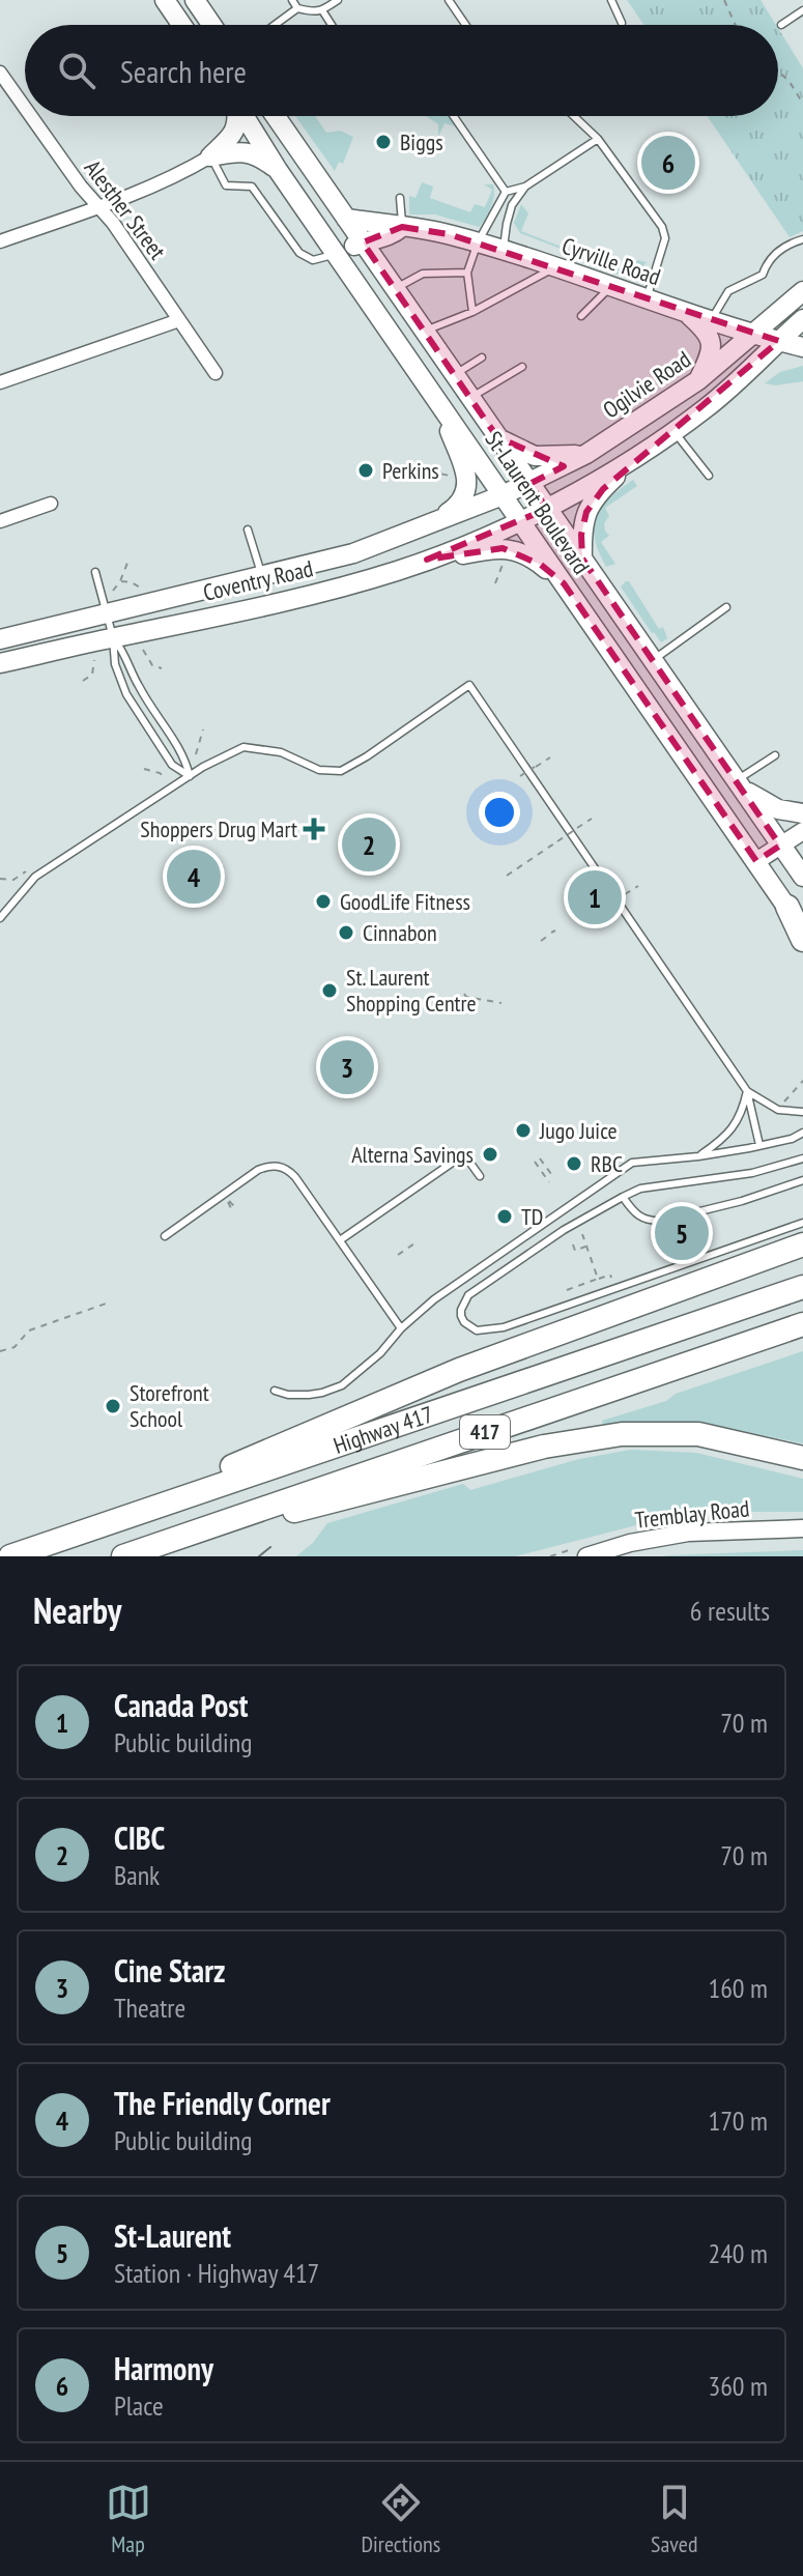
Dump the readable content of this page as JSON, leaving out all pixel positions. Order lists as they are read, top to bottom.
{
  "streets": {
    "highway": ["Highway 417", "417"],
    "main road": [
      "Cyrville Road",
      "Ogilvie Road",
      "St-Laurent Boulevard",
      "Coventry Road"
    ],
    "street": ["Alesther Street", "Tremblay Road"]
  },
  "crossings": [
    ["Cyrville Road", "Ogilvie Road"],
    ["Cyrville Road", "St-Laurent Boulevard"],
    ["Ogilvie Road", "St-Laurent Boulevard"],
    ["Ogilvie Road", "Coventry Road"],
    ["St-Laurent Boulevard", "Coventry Road"]
  ],
  "places": {
    "other": [
      "Biggs",
      "Perkins",
      "GoodLife Fitness",
      "Cinnabon",
      "St. Laurent Shopping Centre",
      "Jugo Juice",
      "Alterna Savings",
      "RBC",
      "TD",
      "Storefront School"
    ],
    "health": ["Shoppers Drug Mart"]
  },
  "page": {
    "search": "Search here",
    "pins": [
      "6",
      "2",
      "4",
      "1",
      "3",
      "5"
    ],
    "heading": ["Nearby", "6 results"],
    "list": [
      {
        "mark": "1",
        "name": "Canada Post",
        "note": "Public building",
        "value": "70 m"
      },
      {
        "mark": "2",
        "name": "CIBC",
        "note": "Bank",
        "value": "70 m"
      },
      {
        "mark": "3",
        "name": "Cine Starz",
        "note": "Theatre",
        "value": "160 m"
      },
      {
        "mark": "4",
        "name": "The Friendly Corner",
        "note": "Public building",
        "value": "170 m"
      },
      {
        "mark": "5",
        "name": "St-Laurent",
        "note": "Station · Highway 417",
        "value": "240 m"
      },
      {
        "mark": "6",
        "name": "Harmony",
        "note": "Place",
        "value": "360 m"
      }
    ],
    "nav": ["Map", "Directions", "Saved"]
  }
}
